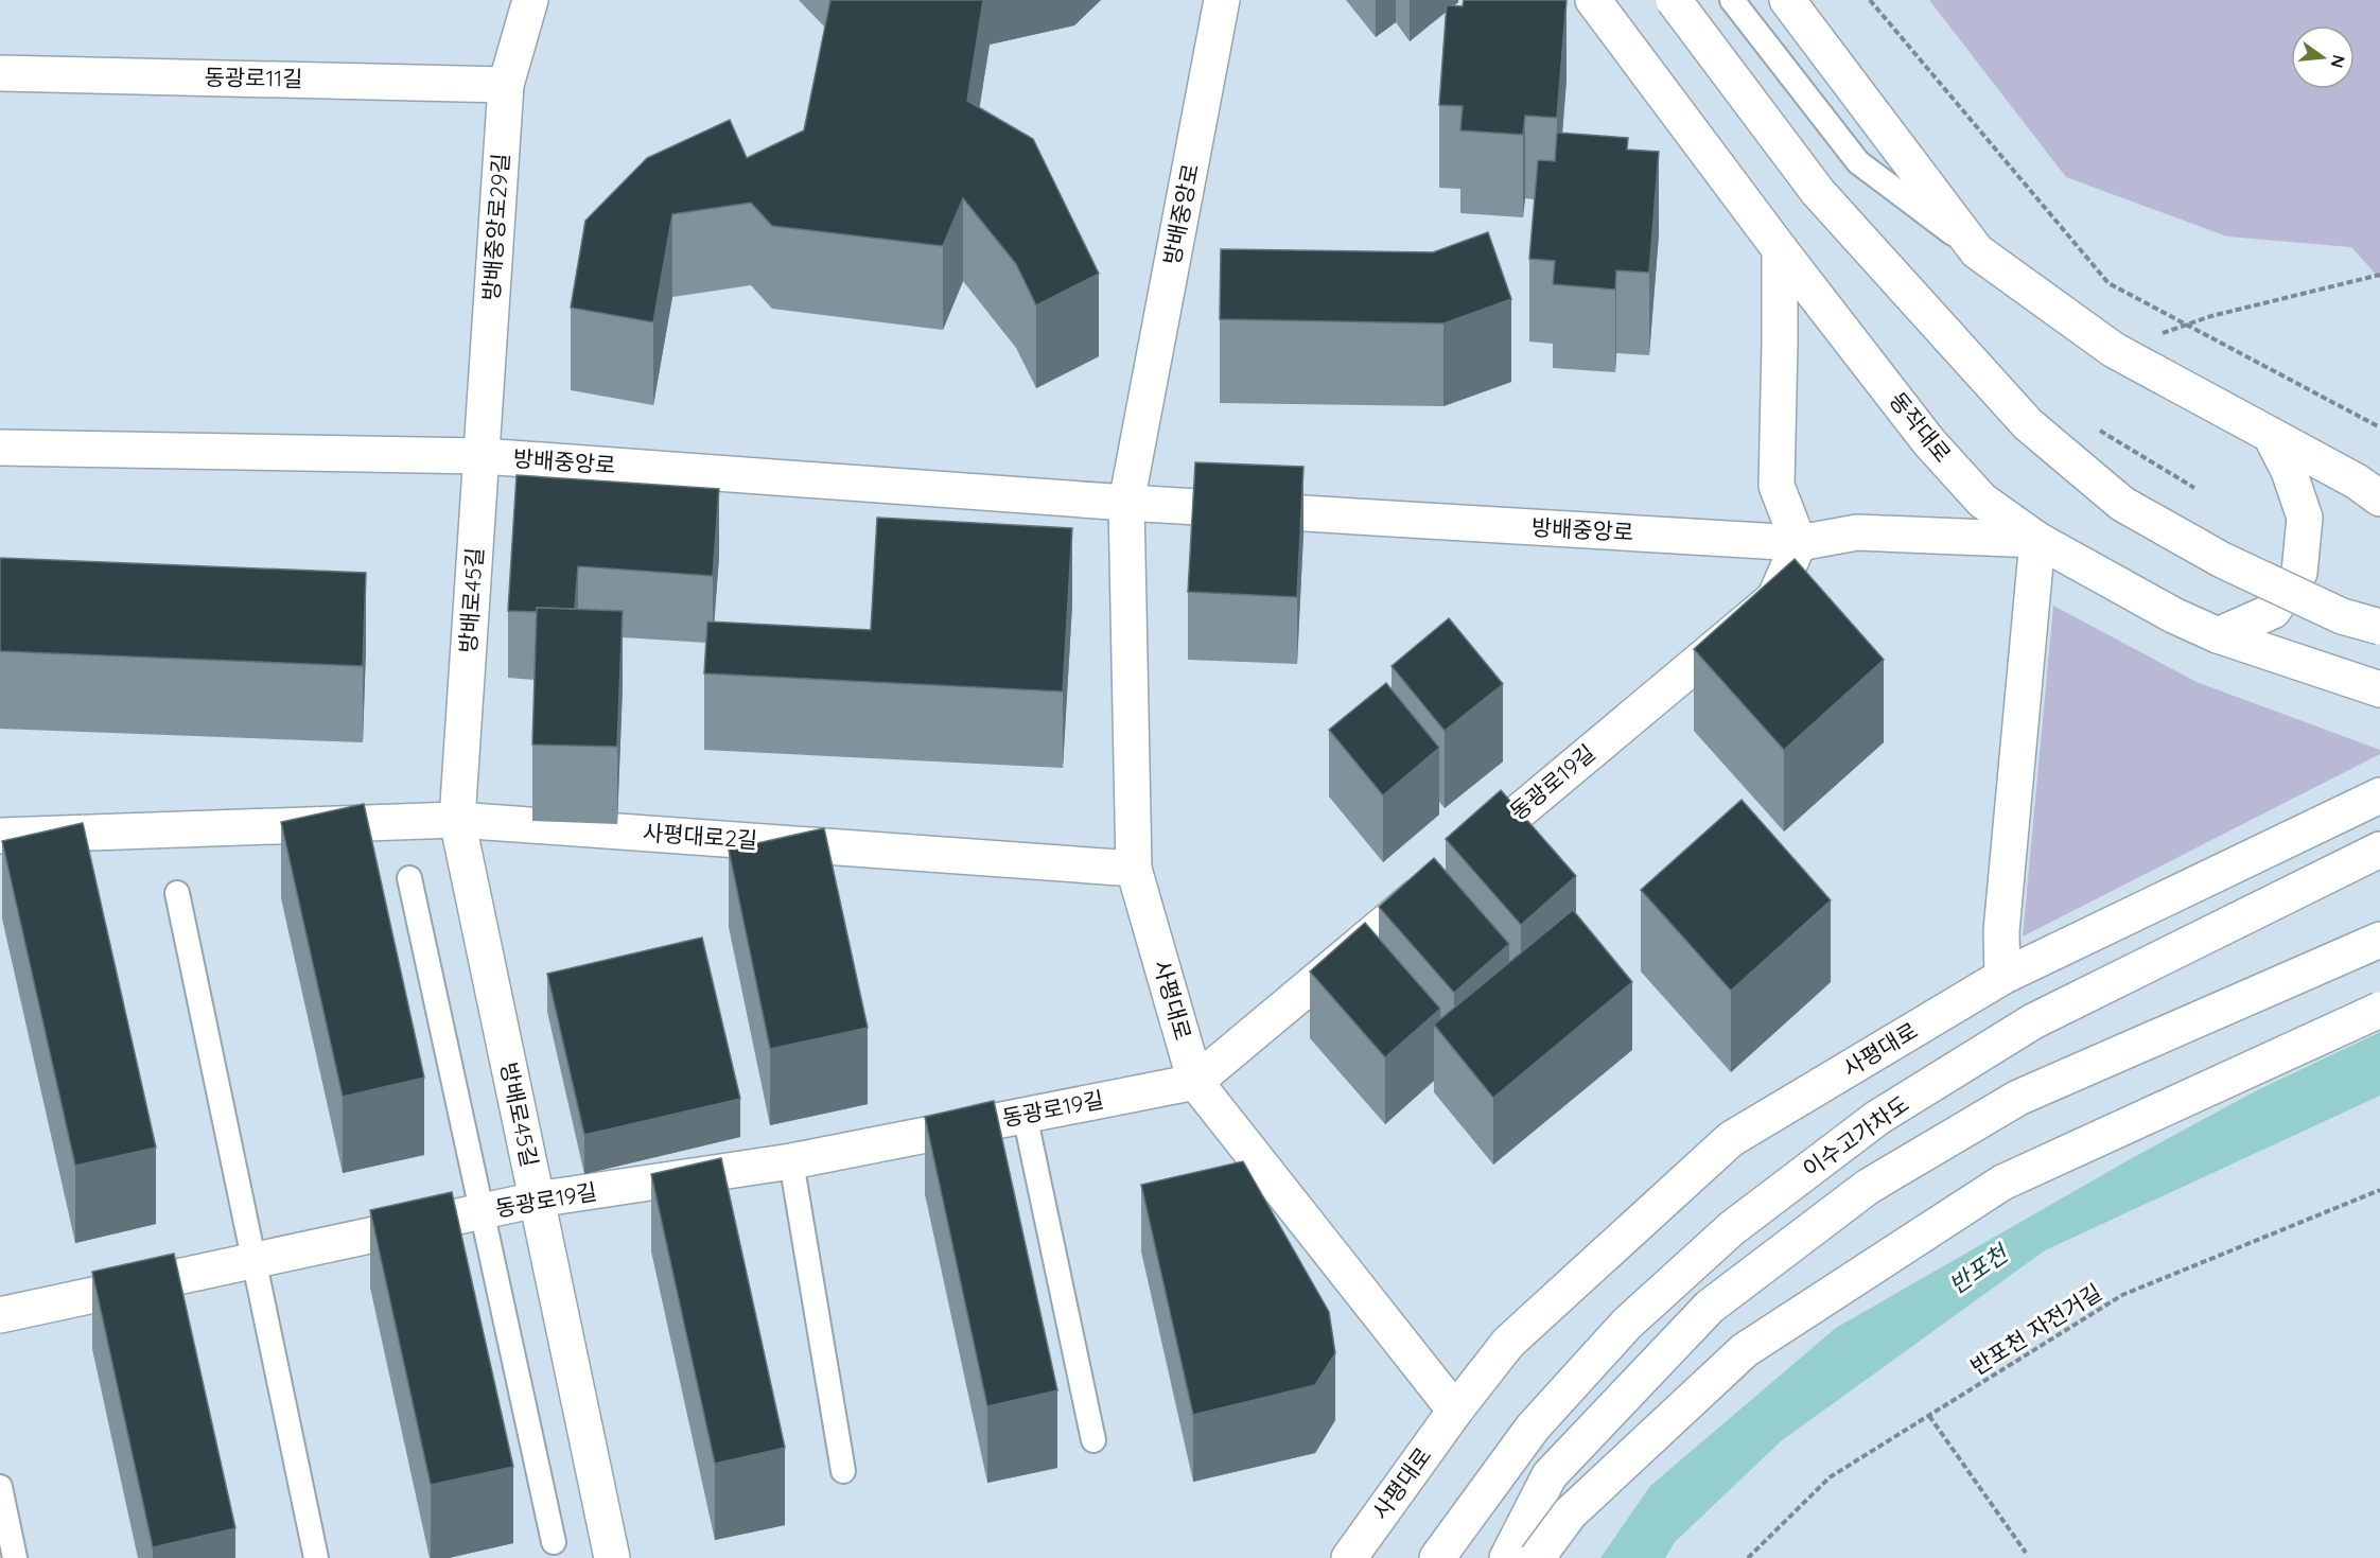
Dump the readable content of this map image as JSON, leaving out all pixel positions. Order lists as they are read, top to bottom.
{
  "streets": {
    "street": [
      "동광로11길",
      "방배중앙로",
      "방배중앙로29길",
      "동작대로",
      "방배로45길",
      "동광로19길",
      "사평대로2길",
      "사평대로",
      "이수고가차도"
    ],
    "path": ["반포천 자전거길"]
  },
  "crossings": [
    ["동광로11길", "방배중앙로29길"],
    ["방배중앙로", "방배중앙로29길"],
    ["방배중앙로", "동작대로"],
    ["방배중앙로", "방배로45길"],
    ["방배중앙로", "동광로19길"],
    ["방배중앙로", "사평대로"],
    ["방배중앙로29길", "방배로45길"],
    ["방배로45길", "동광로19길"],
    ["방배로45길", "사평대로2길"],
    ["동광로19길", "사평대로"],
    ["사평대로2길", "사평대로"]
  ],
  "water": ["반포천"],
  "north": "right"
}
